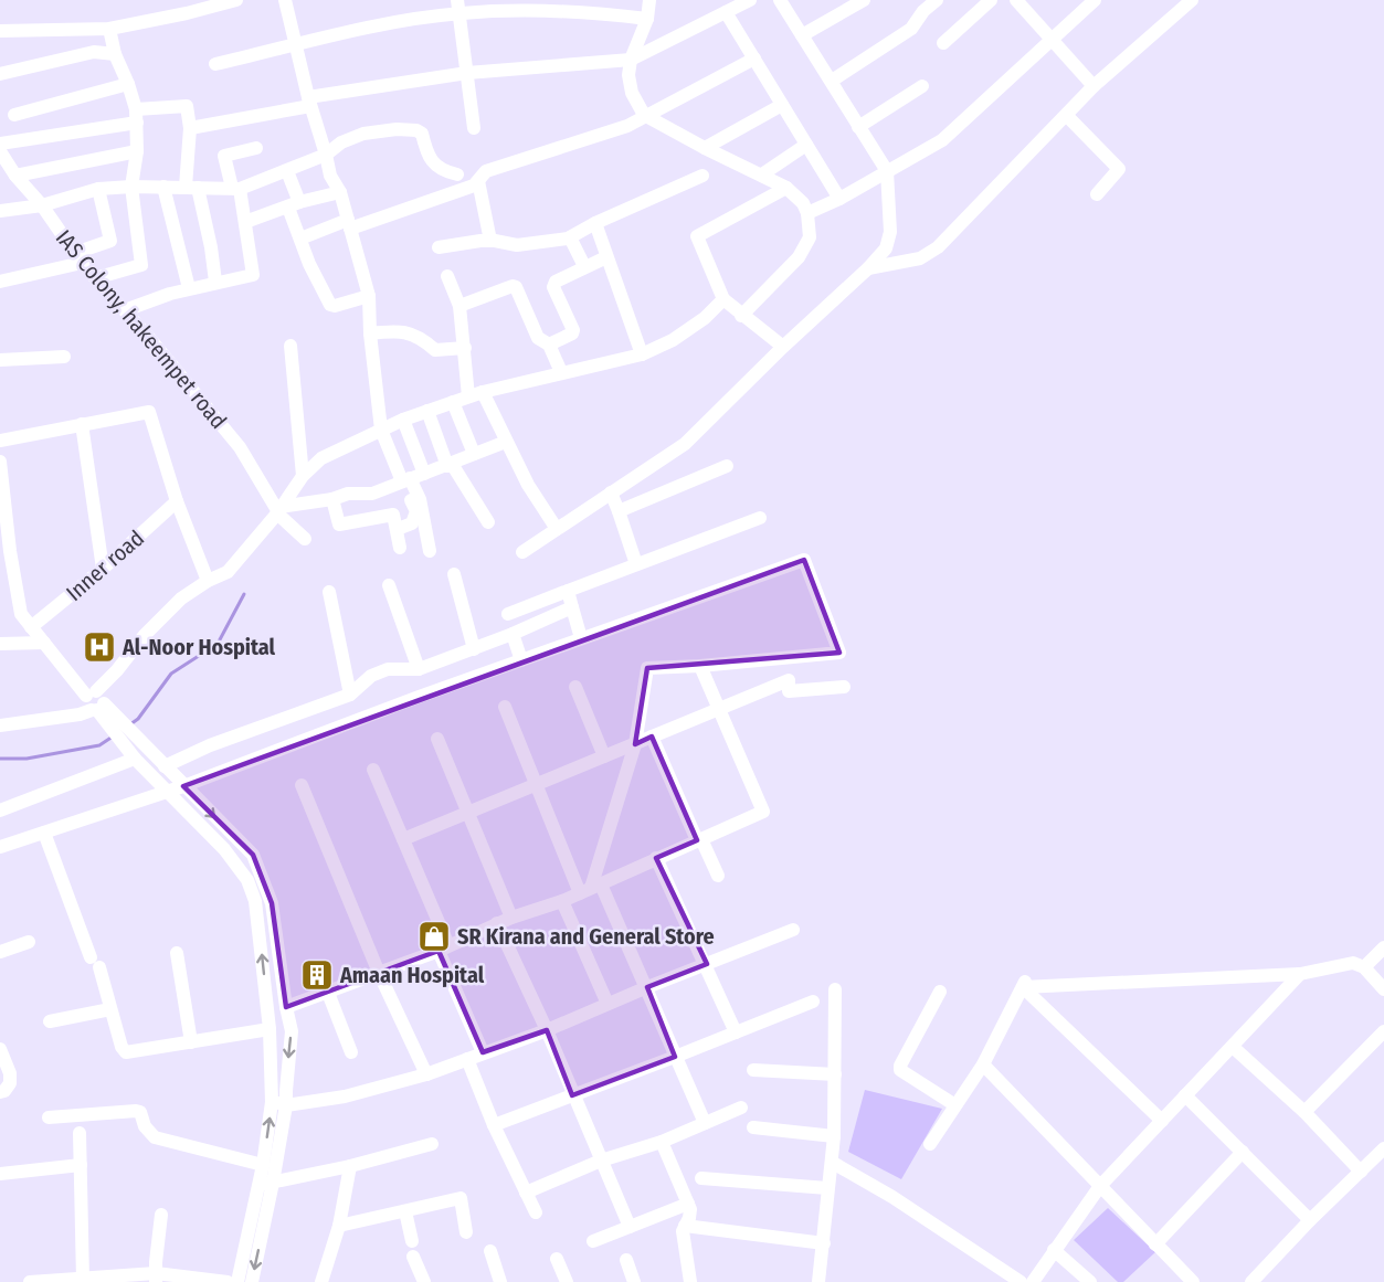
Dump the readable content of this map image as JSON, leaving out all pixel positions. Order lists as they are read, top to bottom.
{
  "streets": {
    "street": ["IAS Colony, hakeempet road", "Inner road"]
  },
  "places": {
    "hospital": ["Al-Noor Hospital"],
    "shop": ["SR Kirana and General Store"],
    "building": ["Amaan Hospital"]
  }
}
